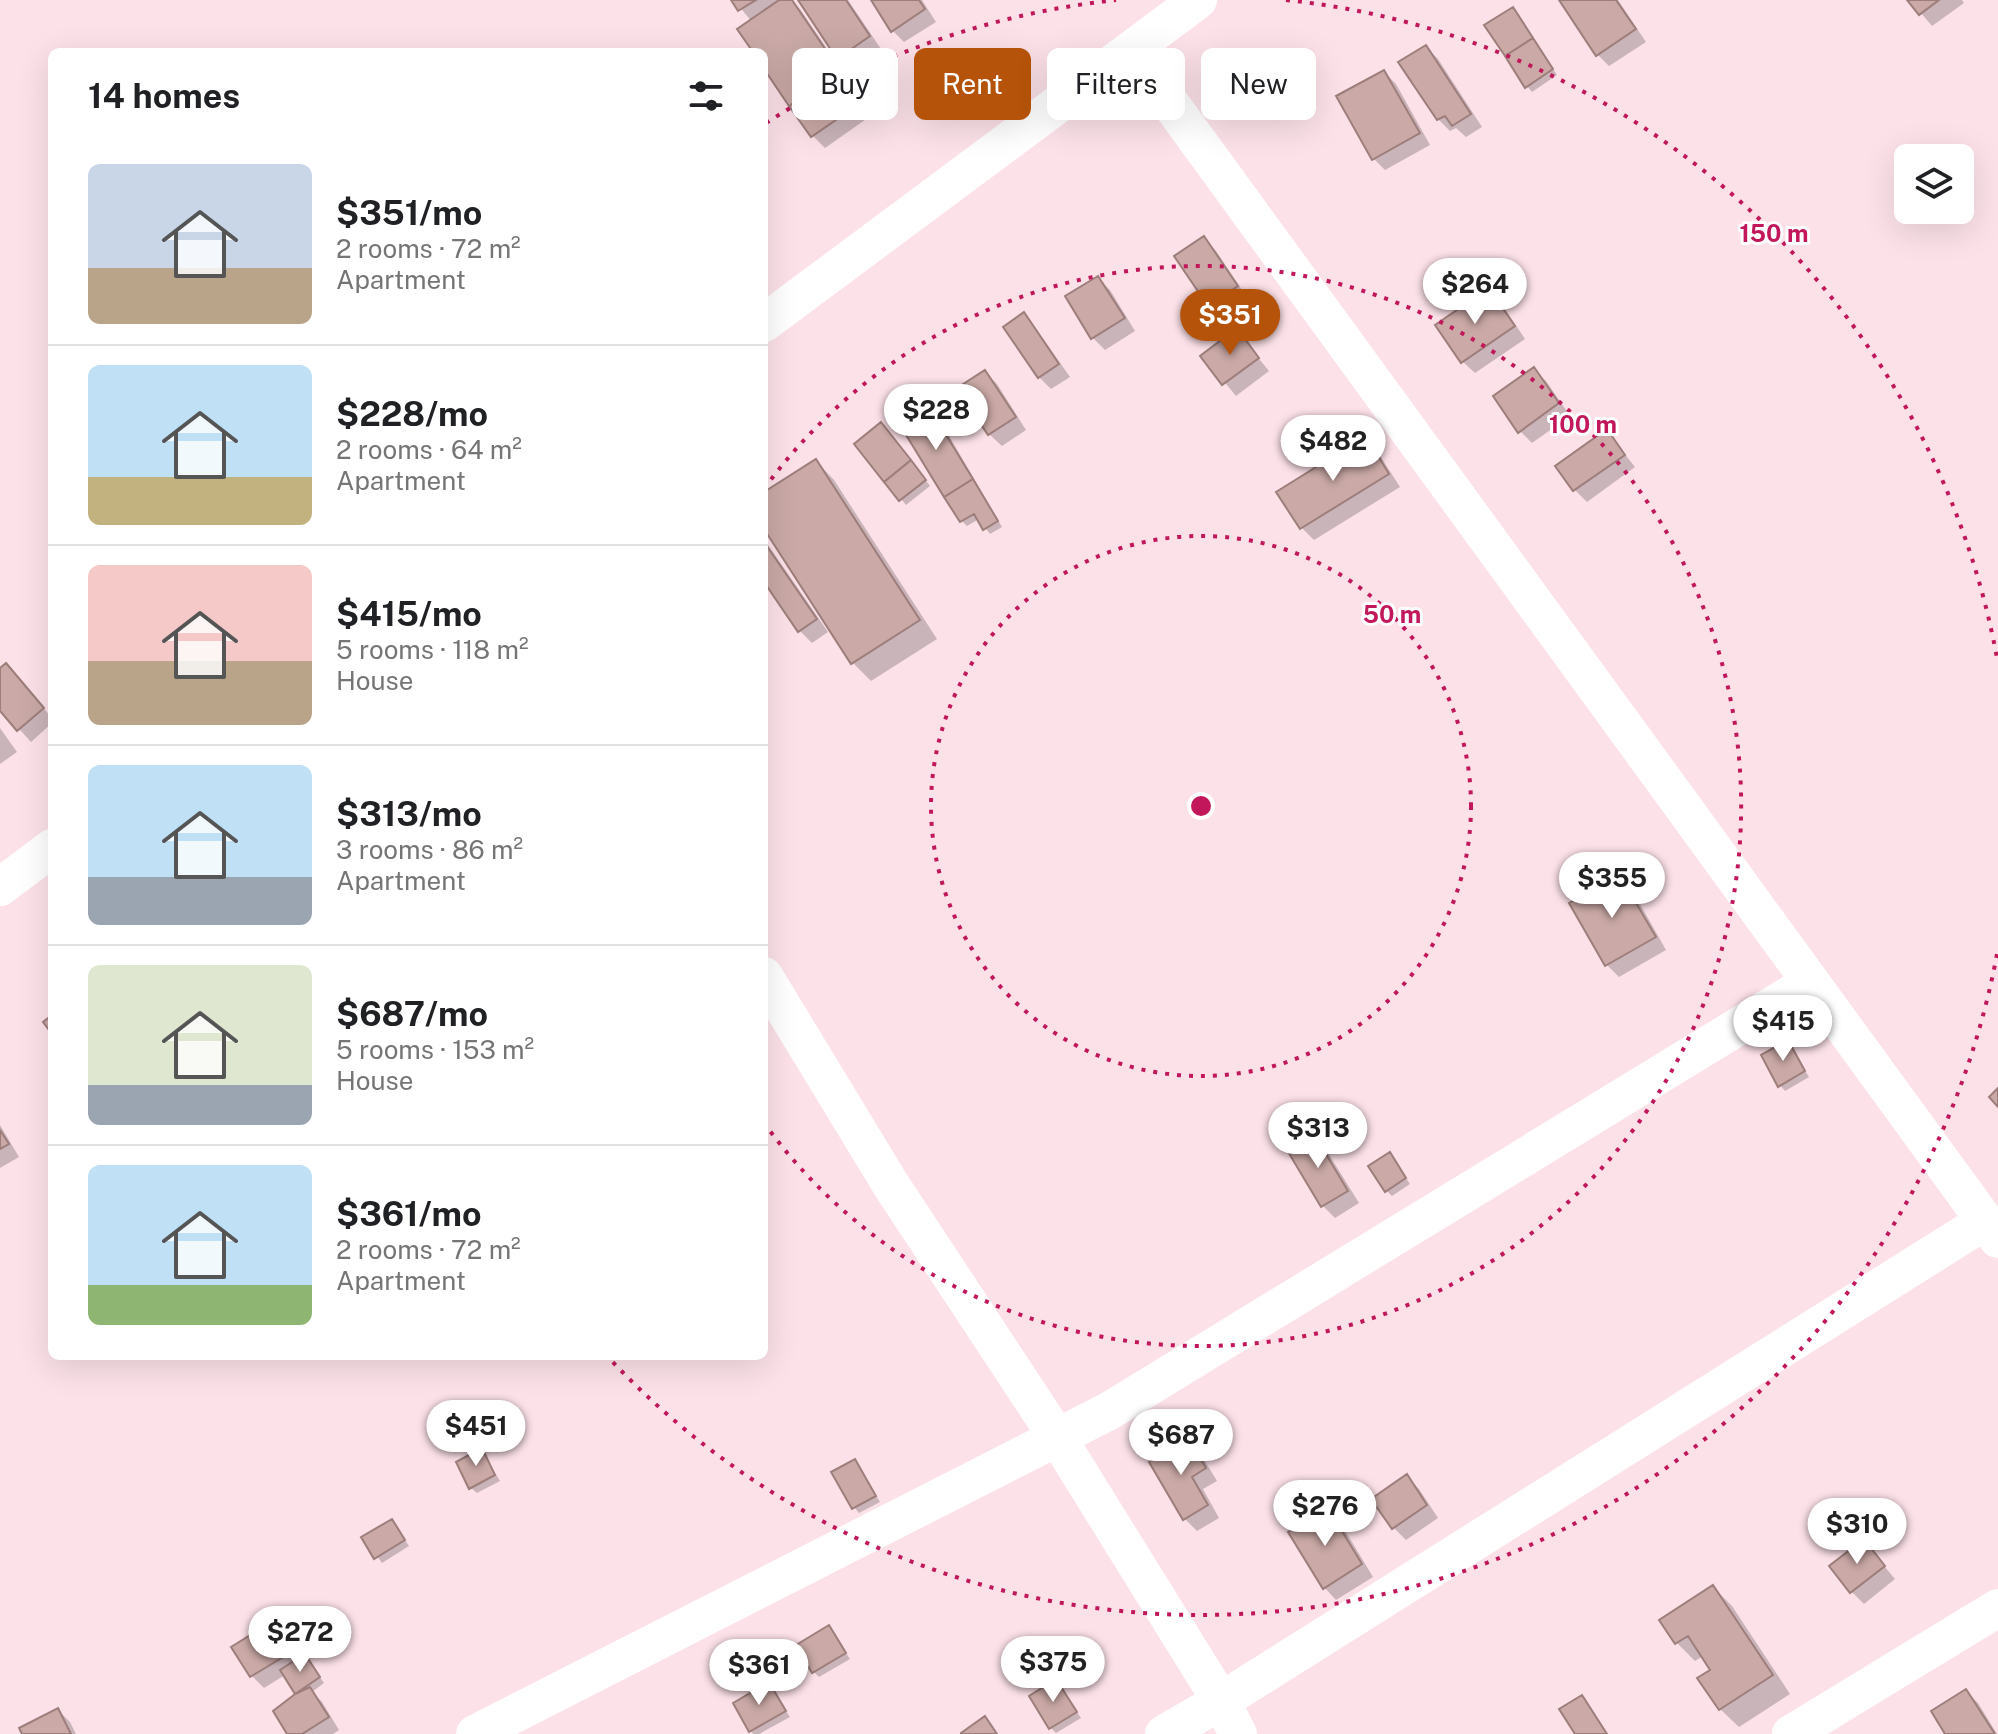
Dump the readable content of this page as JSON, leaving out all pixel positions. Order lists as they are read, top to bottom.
{
  "page": {
    "chip": [
      "Buy",
      "Rent",
      "Filters",
      "New"
    ],
    "heading": "14 homes",
    "list": [
      {
        "name": "$351/mo",
        "note": "2 rooms · 72 m² · Apartment"
      },
      {
        "name": "$228/mo",
        "note": "2 rooms · 64 m² · Apartment"
      },
      {
        "name": "$415/mo",
        "note": "5 rooms · 118 m² · House"
      },
      {
        "name": "$313/mo",
        "note": "3 rooms · 86 m² · Apartment"
      },
      {
        "name": "$687/mo",
        "note": "5 rooms · 153 m² · House"
      },
      {
        "name": "$361/mo",
        "note": "2 rooms · 72 m² · Apartment"
      }
    ],
    "price": [
      "$264",
      "$351",
      "$228",
      "$482",
      "$355",
      "$415",
      "$313",
      "$451",
      "$687",
      "$276",
      "$310",
      "$272",
      "$375",
      "$361"
    ]
  },
  "rings": ["150 m", "100 m", "50 m"]
}
